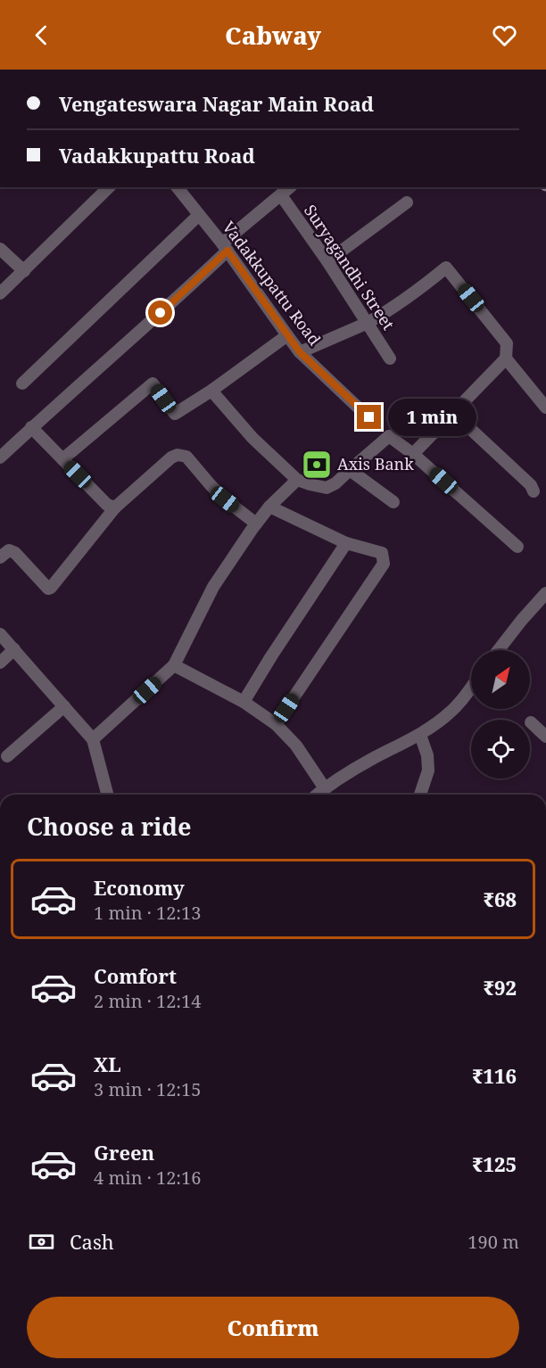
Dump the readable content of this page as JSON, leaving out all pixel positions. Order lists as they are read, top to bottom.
{
  "streets": {
    "street": ["Suryagandhi Street", "Vadakkupattu Road"]
  },
  "places": {
    "bank": ["Axis Bank"]
  },
  "north": "top right",
  "page": {
    "header": "Cabway",
    "banner": ["Vengateswara Nagar Main Road", "Vadakkupattu Road"],
    "bubble": "1 min",
    "heading": "Choose a ride",
    "list": [
      {
        "name": "Economy",
        "note": "1 min · 12:13",
        "value": "₹68"
      },
      {
        "name": "Comfort",
        "note": "2 min · 12:14",
        "value": "₹92"
      },
      {
        "name": "XL",
        "note": "3 min · 12:15",
        "value": "₹116"
      },
      {
        "name": "Green",
        "note": "4 min · 12:16",
        "value": "₹125"
      }
    ],
    "pay": ["Cash", "190 m"],
    "buttons": "Confirm"
  }
}
